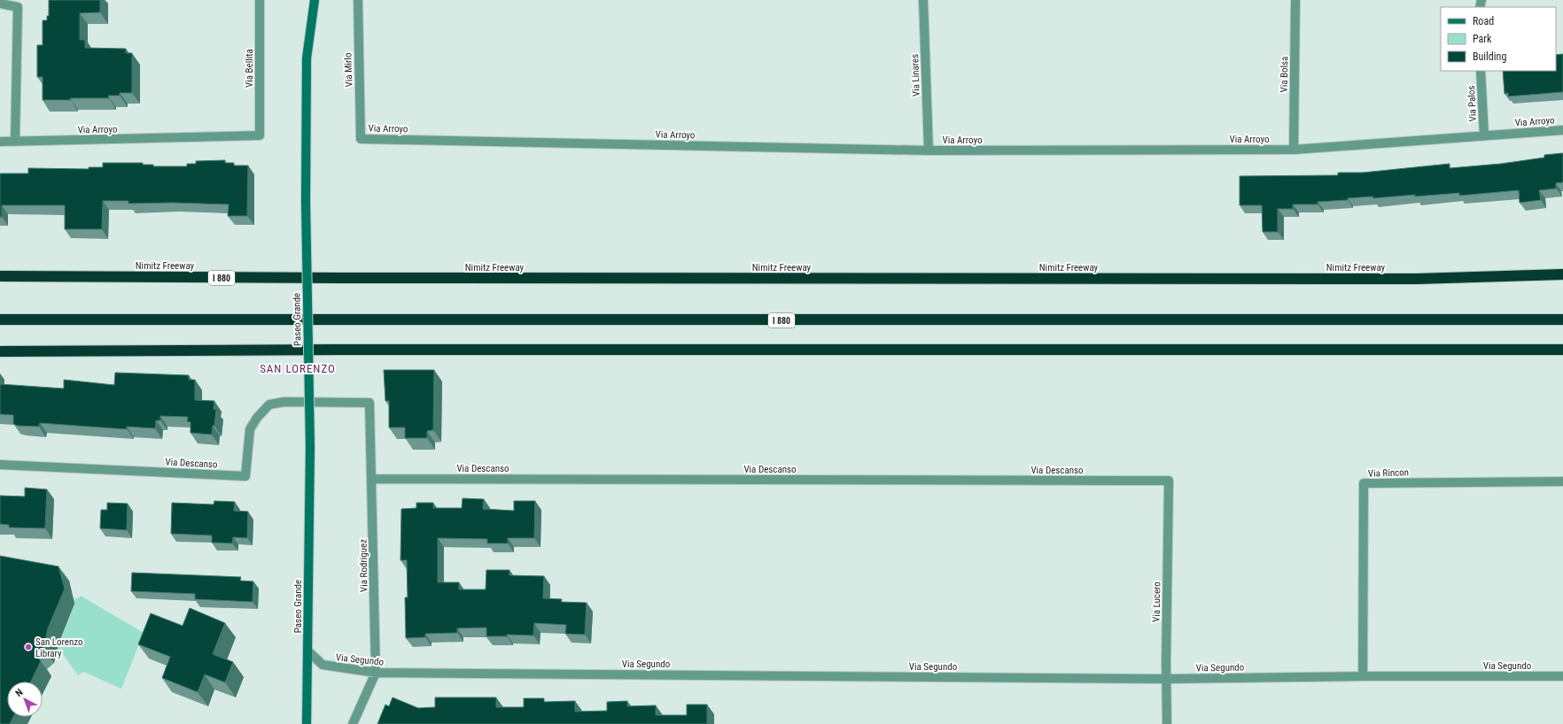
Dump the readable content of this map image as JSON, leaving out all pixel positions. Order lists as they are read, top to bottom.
{
  "streets": {
    "highway": ["Nimitz Freeway", "I 880"],
    "street": [
      "Via Bellita",
      "Via Mirlo",
      "Via Bolsa",
      "Via Linares",
      "Via Palos",
      "Via Arroyo",
      "Paseo Grande",
      "Via Descanso",
      "Via Rincon",
      "Via Rodriguez",
      "Via Lucero",
      "Via Segundo"
    ]
  },
  "crossings": [
    ["Via Bellita", "Via Arroyo"],
    ["Via Mirlo", "Via Arroyo"],
    ["Via Bolsa", "Via Arroyo"],
    ["Via Linares", "Via Arroyo"],
    ["Via Palos", "Via Arroyo"],
    ["Paseo Grande", "Via Segundo"],
    ["Via Descanso", "Via Rodriguez"],
    ["Via Descanso", "Via Lucero"],
    ["Via Rincon", "Via Segundo"],
    ["Via Rodriguez", "Via Segundo"],
    ["Via Lucero", "Via Segundo"]
  ],
  "districts": ["SAN LORENZO"],
  "places": ["San Lorenzo Library"],
  "legend": ["Road", "Park", "Building"],
  "north": "top left"
}
